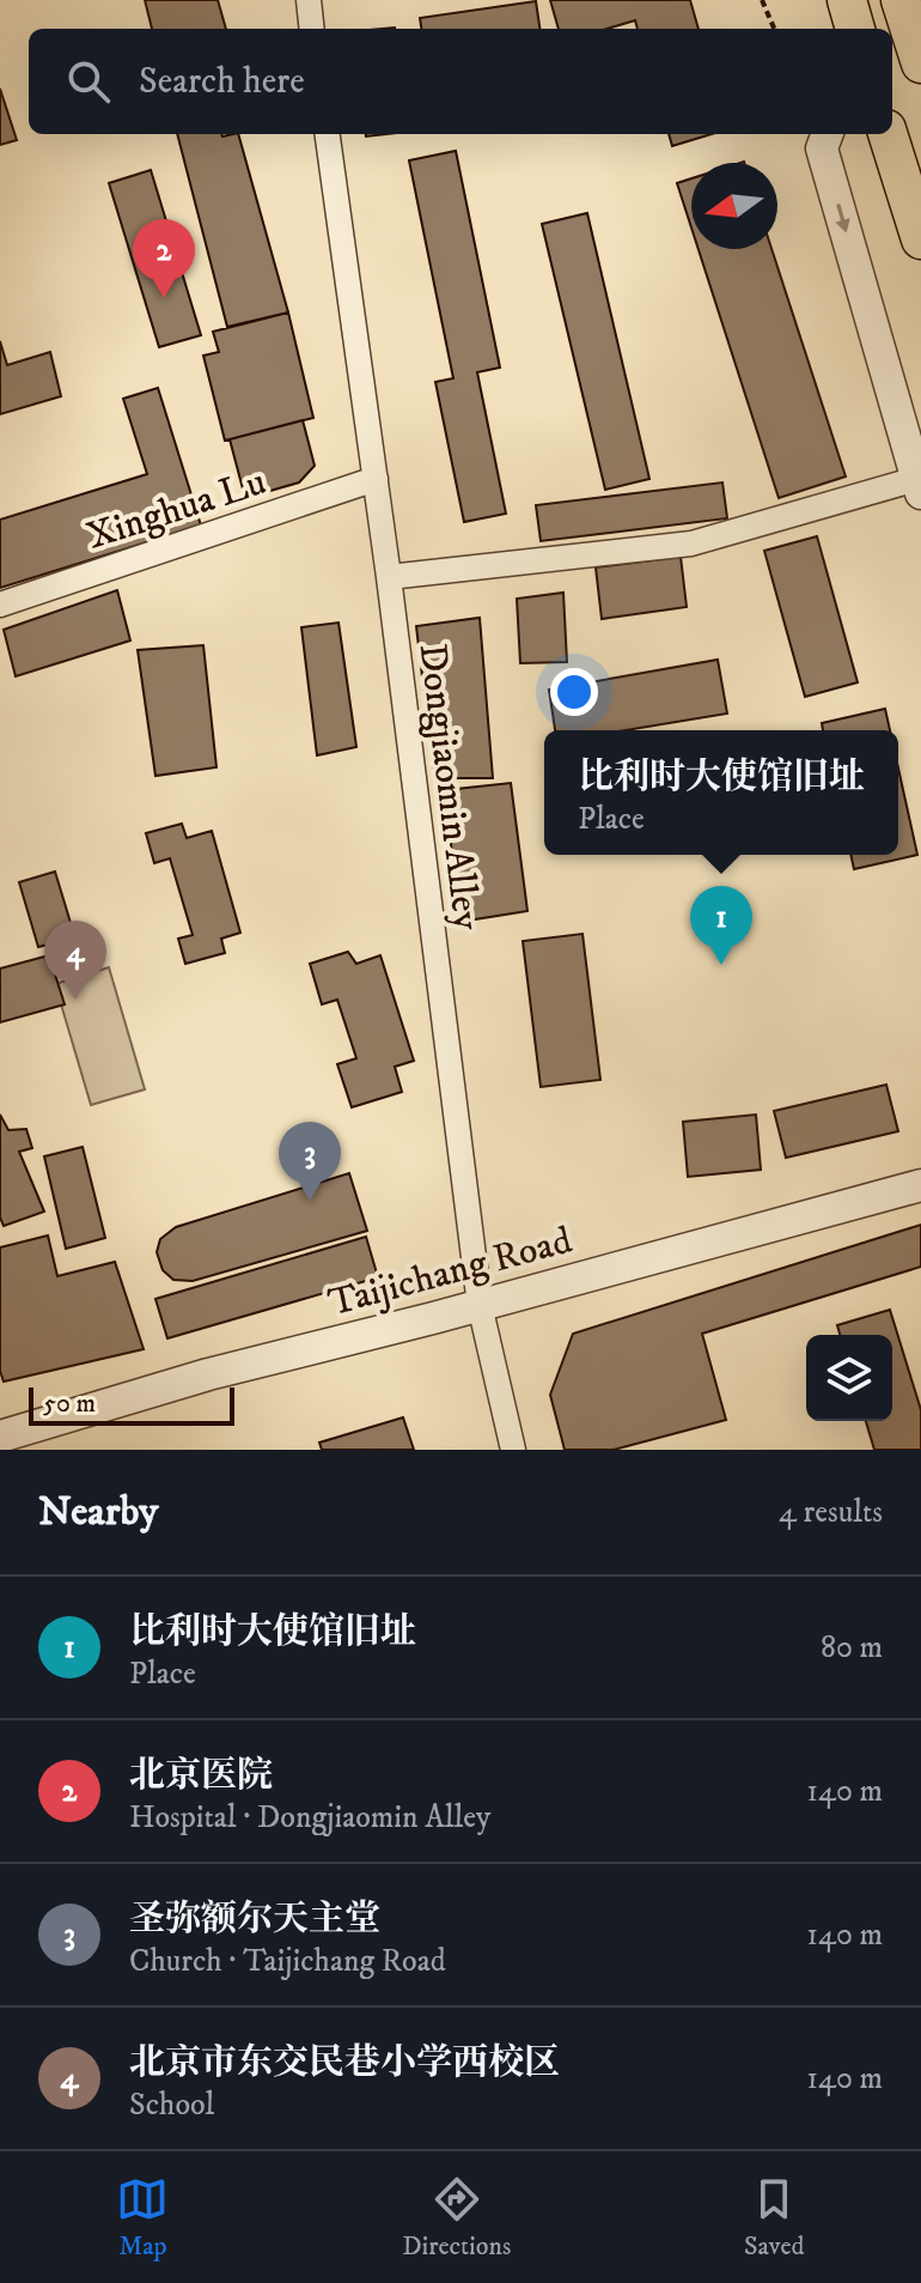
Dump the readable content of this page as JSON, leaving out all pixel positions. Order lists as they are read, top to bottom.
{
  "streets": {
    "street": ["Xinghua Lu", "Dongjiaomin Alley", "Taijichang Road"]
  },
  "crossings": [
    ["Xinghua Lu", "Dongjiaomin Alley"],
    ["Dongjiaomin Alley", "Taijichang Road"]
  ],
  "scale_bar": "50 m",
  "north": "left",
  "page": {
    "search": "Search here",
    "pins": [
      "2",
      "1",
      "4",
      "3"
    ],
    "popup": ["比利时大使馆旧址", "Place"],
    "scale": "50 m",
    "heading": ["Nearby", "4 results"],
    "list": [
      {
        "mark": "1",
        "name": "比利时大使馆旧址",
        "note": "Place",
        "value": "80 m"
      },
      {
        "mark": "2",
        "name": "北京医院",
        "note": "Hospital · Dongjiaomin Alley",
        "value": "140 m"
      },
      {
        "mark": "3",
        "name": "圣弥额尔天主堂",
        "note": "Church · Taijichang Road",
        "value": "140 m"
      },
      {
        "mark": "4",
        "name": "北京市东交民巷小学西校区",
        "note": "School",
        "value": "140 m"
      }
    ],
    "nav": ["Map", "Directions", "Saved"]
  }
}
